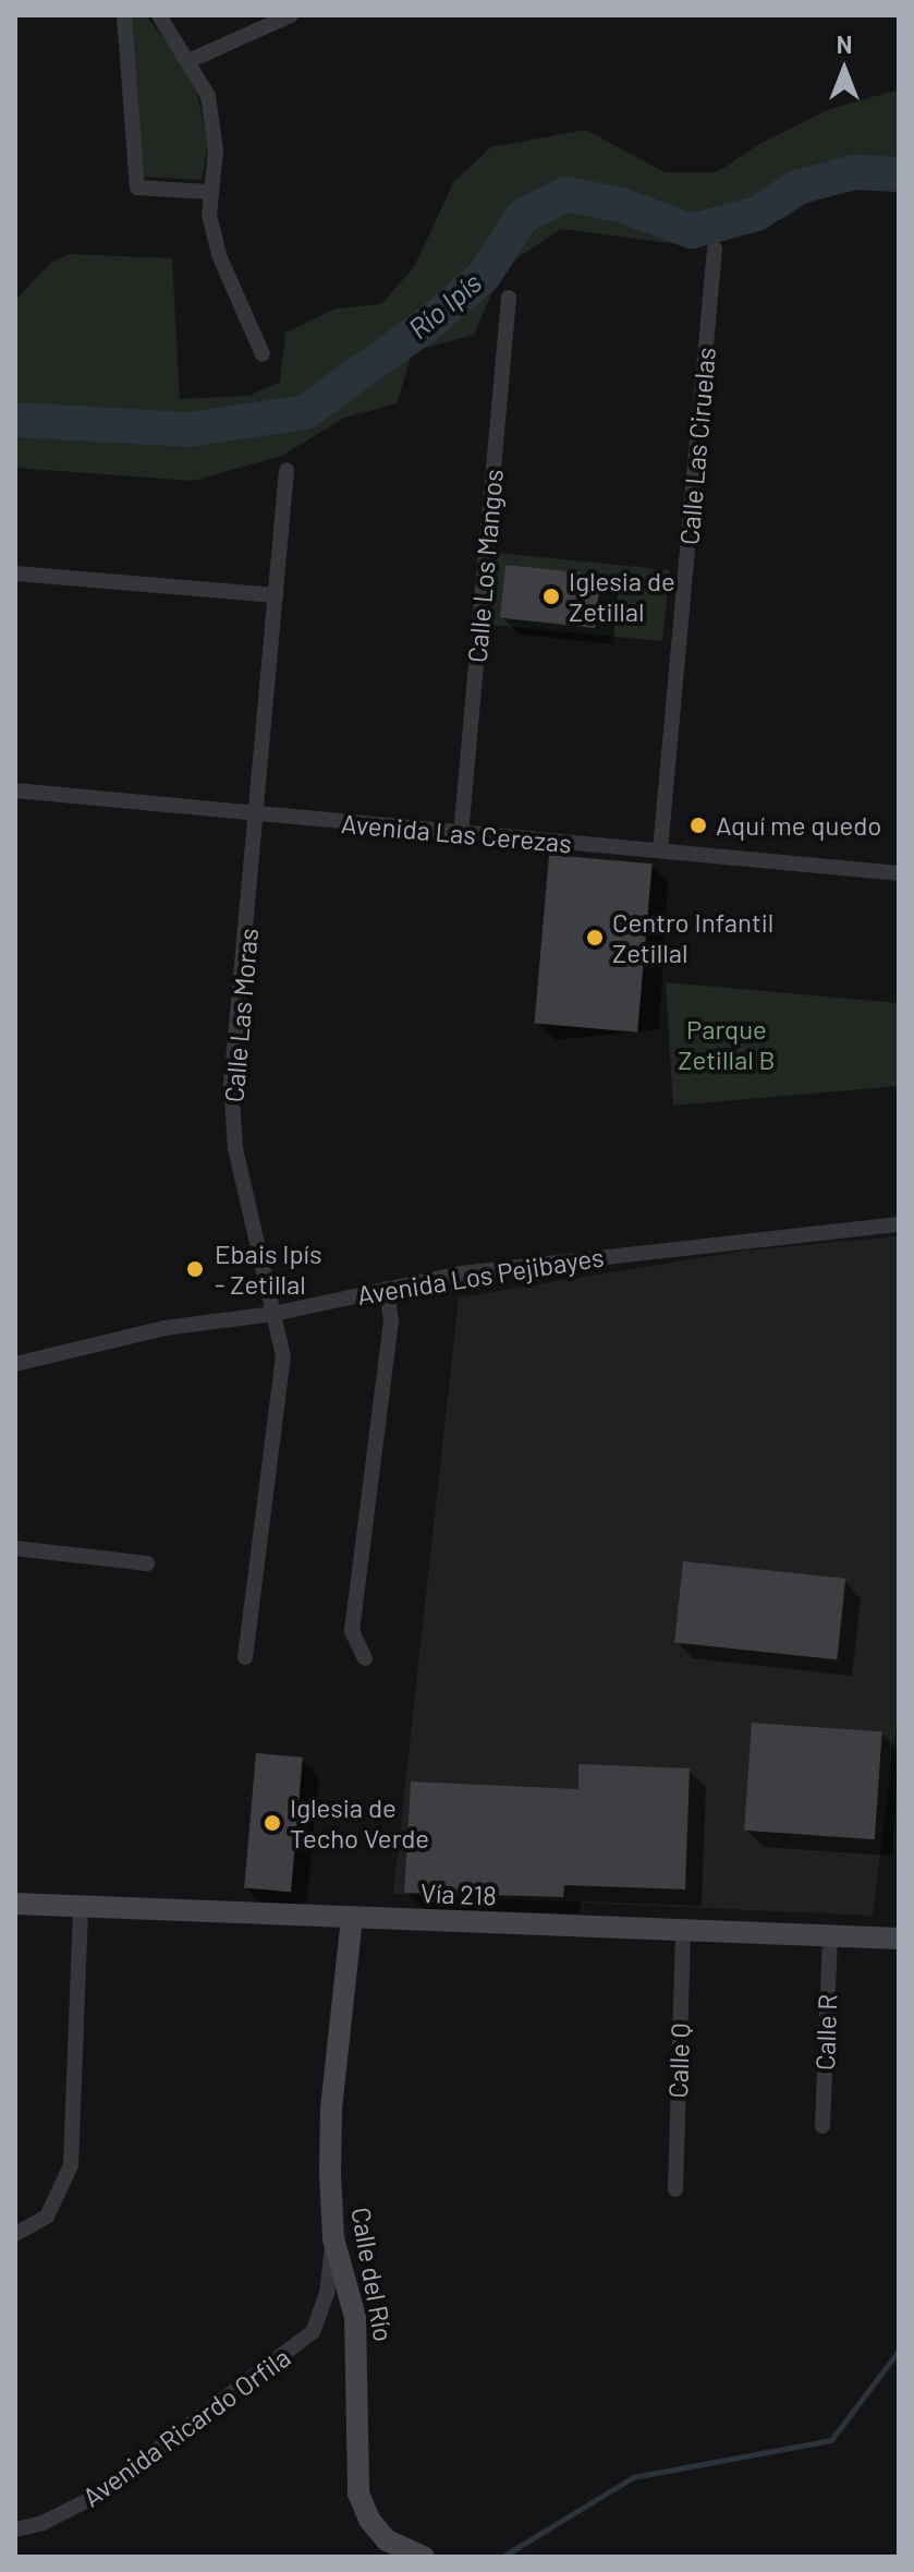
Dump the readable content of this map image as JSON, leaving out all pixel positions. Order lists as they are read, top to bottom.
{
  "streets": {
    "main road": ["Vía 218", "Calle del Río"],
    "street": [
      "Calle Las Ciruelas",
      "Calle Los Mangos",
      "Avenida Las Cerezas",
      "Calle Las Moras",
      "Avenida Los Pejibayes",
      "Calle R",
      "Calle Q",
      "Avenida Ricardo Orfila"
    ]
  },
  "crossings": [
    ["Calle Las Ciruelas", "Avenida Las Cerezas"],
    ["Calle Los Mangos", "Avenida Las Cerezas"],
    ["Avenida Las Cerezas", "Calle Las Moras"],
    ["Calle Las Moras", "Avenida Los Pejibayes"],
    ["Vía 218", "Calle R"],
    ["Vía 218", "Calle Q"],
    ["Vía 218", "Calle del Río"],
    ["Calle del Río", "Avenida Ricardo Orfila"]
  ],
  "water": ["Río Ipís"],
  "parks": ["Parque Zetillal B"],
  "places": [
    "Iglesia de Zetillal",
    "Aquí me quedo",
    "Centro Infantil Zetillal",
    "Ebais Ipís - Zetillal",
    "Iglesia de Techo Verde"
  ],
  "north": "top"
}
